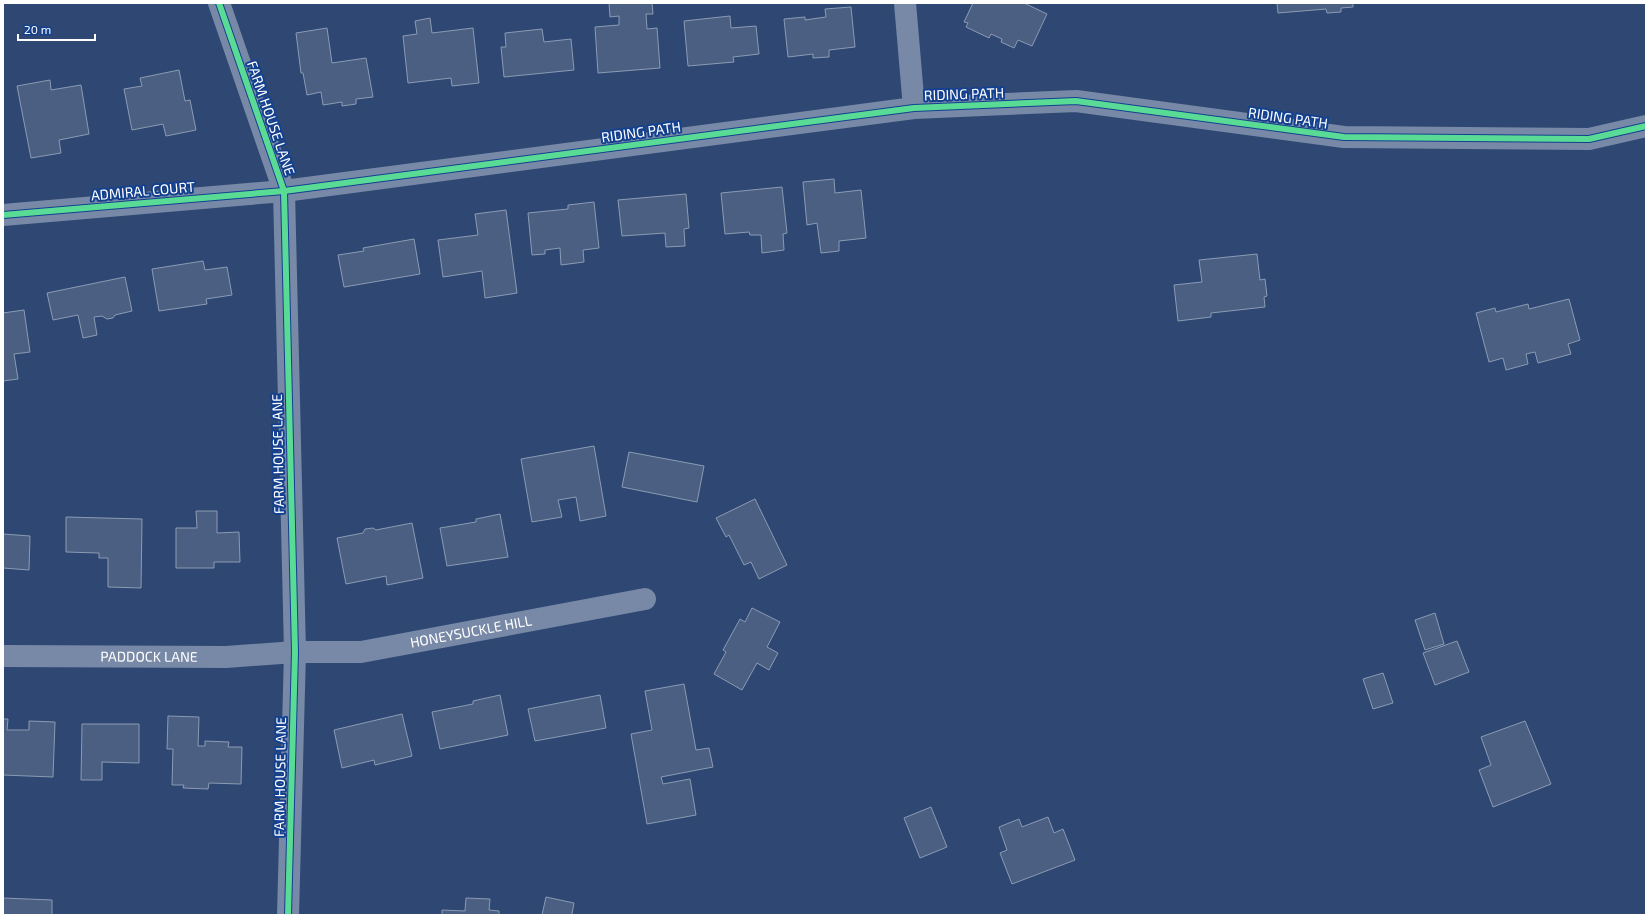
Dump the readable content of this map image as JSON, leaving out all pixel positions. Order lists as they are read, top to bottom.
{
  "streets": {
    "street": [
      "RIDING PATH",
      "FARM HOUSE LANE",
      "ADMIRAL COURT",
      "HONEYSUCKLE HILL",
      "PADDOCK LANE"
    ]
  },
  "crossings": [
    ["RIDING PATH", "FARM HOUSE LANE"],
    ["RIDING PATH", "ADMIRAL COURT"],
    ["FARM HOUSE LANE", "ADMIRAL COURT"],
    ["FARM HOUSE LANE", "HONEYSUCKLE HILL"],
    ["FARM HOUSE LANE", "PADDOCK LANE"],
    ["HONEYSUCKLE HILL", "PADDOCK LANE"]
  ],
  "scale_bar": "20 m"
}
